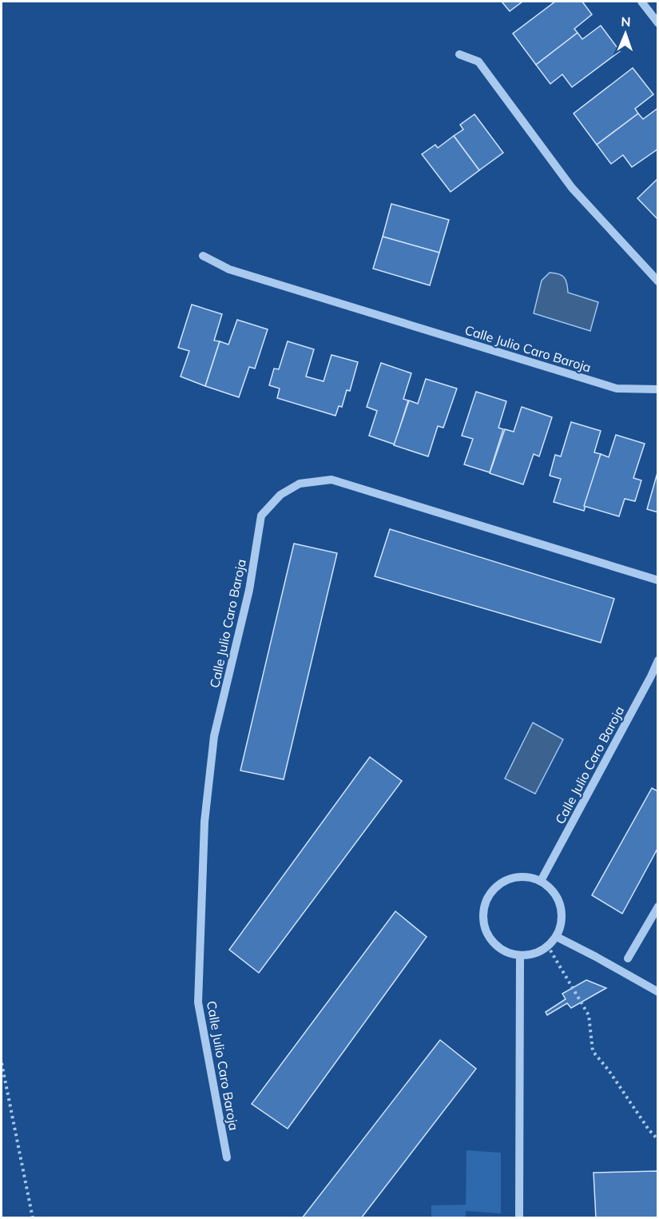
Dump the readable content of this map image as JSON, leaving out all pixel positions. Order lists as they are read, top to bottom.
{
  "streets": {
    "street": ["Calle Julio Caro Baroja"]
  },
  "north": "top"
}
